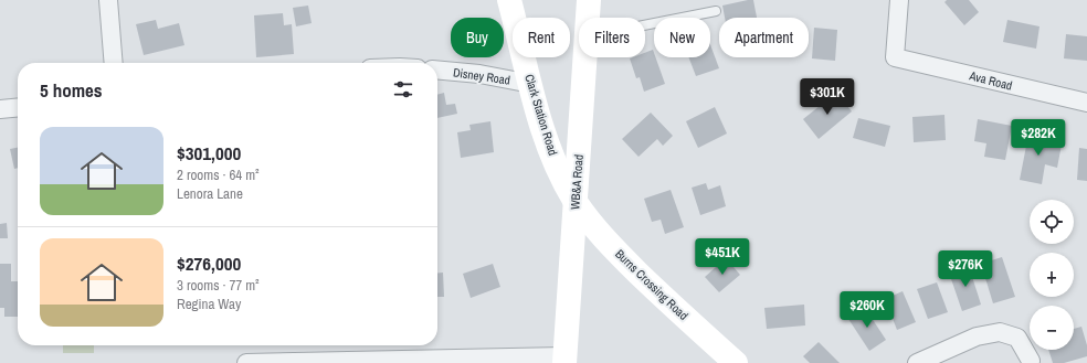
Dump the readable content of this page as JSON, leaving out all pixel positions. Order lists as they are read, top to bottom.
{
  "streets": {
    "street": [
      "Disney Road",
      "Ava Road",
      "Clark Station Road",
      "WB&A Road",
      "Burns Crossing Road"
    ]
  },
  "crossings": [
    ["Disney Road", "Clark Station Road"],
    ["Clark Station Road", "WB&A Road"],
    ["Clark Station Road", "Burns Crossing Road"],
    ["WB&A Road", "Burns Crossing Road"]
  ],
  "page": {
    "chip": [
      "Buy",
      "Rent",
      "Filters",
      "New",
      "Apartment"
    ],
    "heading": "5 homes",
    "price": [
      "$301K",
      "$282K",
      "$451K",
      "$276K",
      "$260K"
    ],
    "list": [
      {
        "name": "$301,000",
        "note": "2 rooms · 64 m² · Lenora Lane"
      },
      {
        "name": "$276,000",
        "note": "3 rooms · 77 m² · Regina Way"
      }
    ],
    "map_buttons": ["+", "−"]
  }
}
